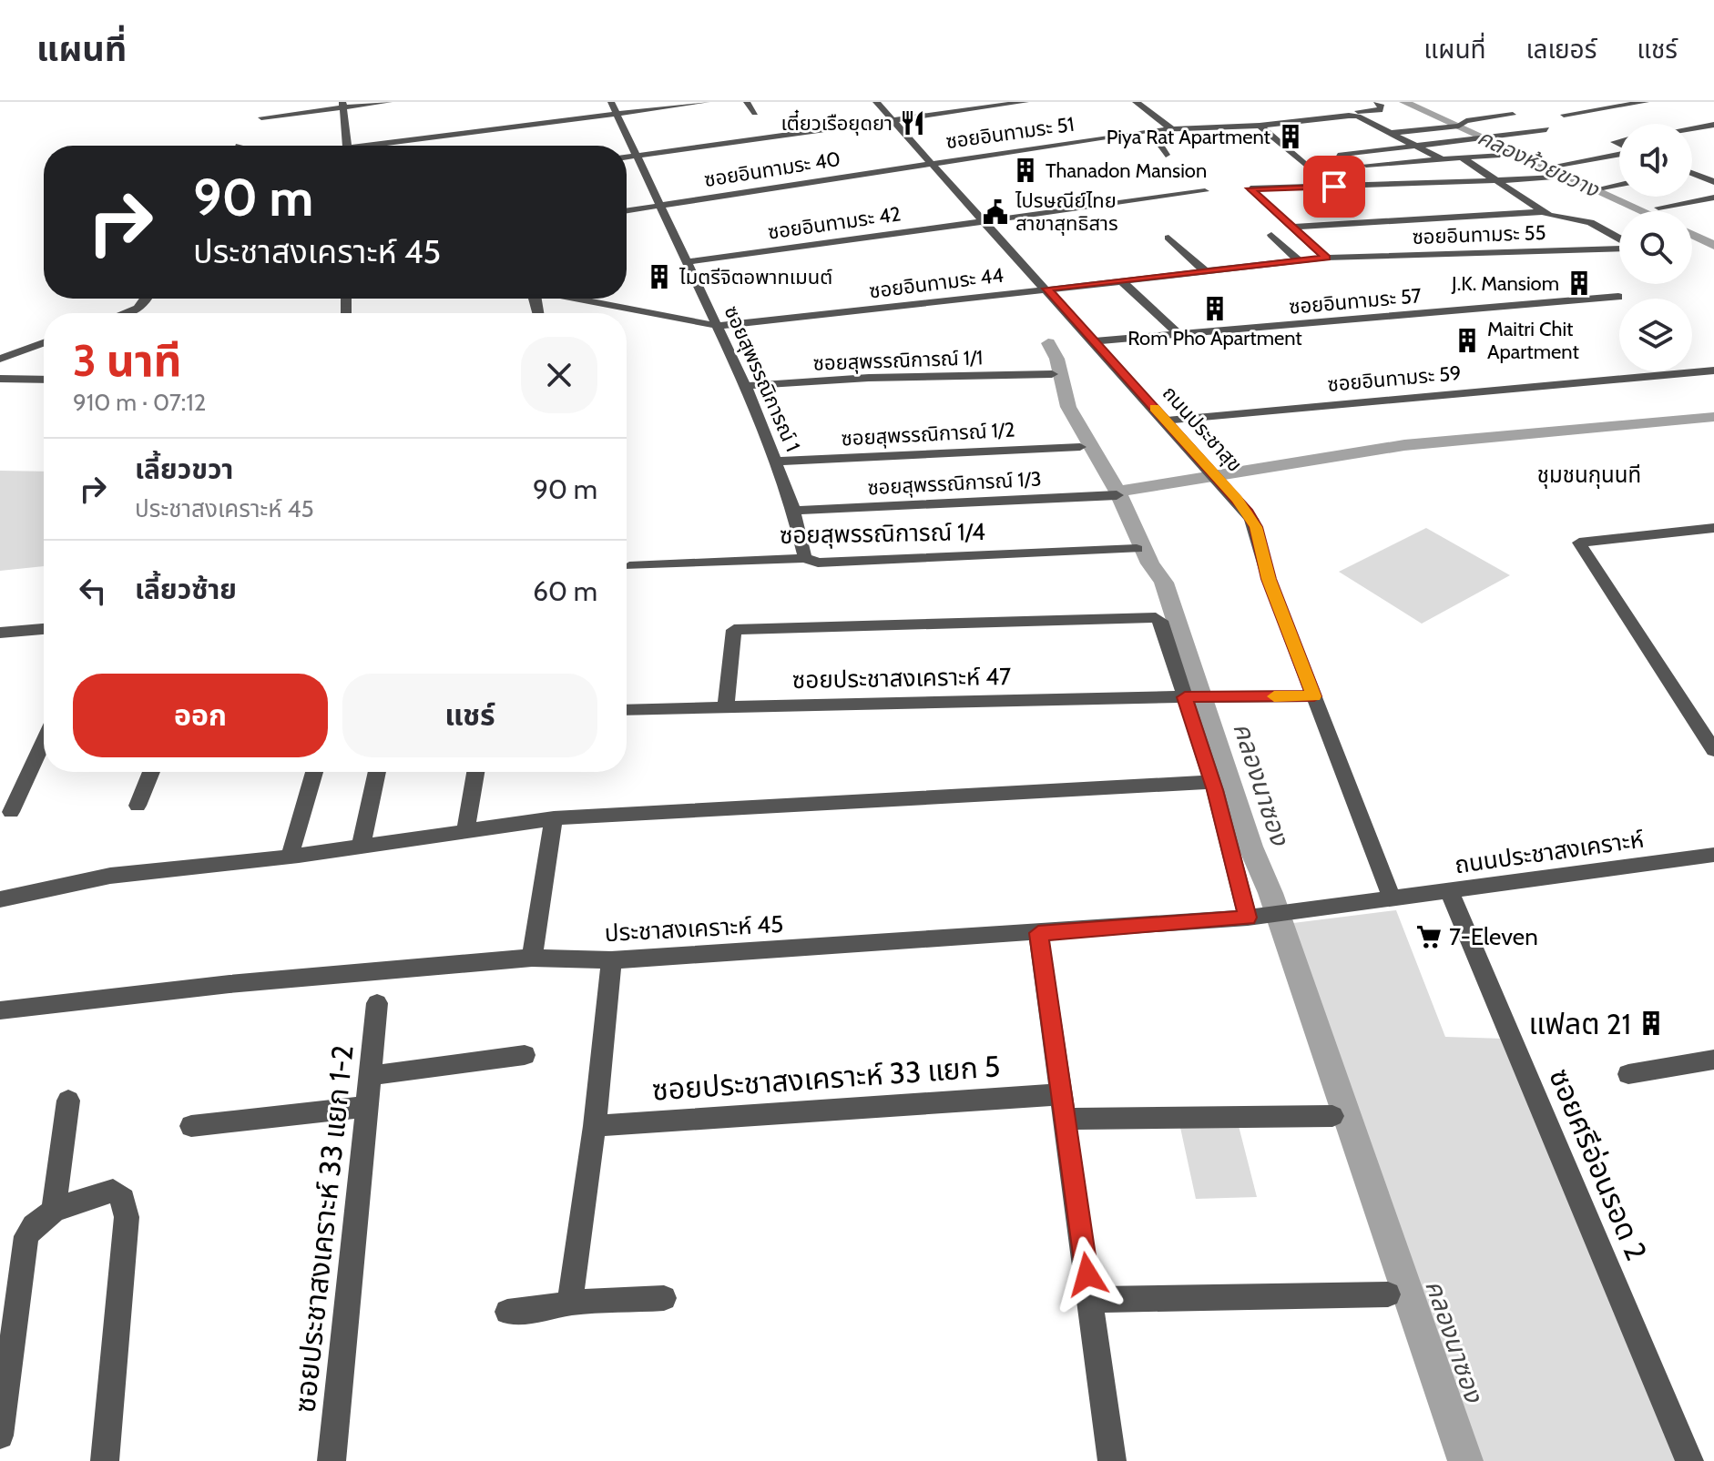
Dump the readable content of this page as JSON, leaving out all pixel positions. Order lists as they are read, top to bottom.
{
  "streets": {
    "street": [
      "ซอยอินทามระ 51",
      "ซอยอินทามระ 40",
      "ซอยอินทามระ 42",
      "ซอยอินทามระ 55",
      "ซอยอินทามระ 44",
      "ซอยอินทามระ 57",
      "ซอยสุพรรณิการณ์ 1/1",
      "ซอยสุพรรณิการณ์ 1",
      "ซอยอินทามระ 59",
      "ถนนประชาสุข",
      "ซอยสุพรรณิการณ์ 1/2",
      "ซอยสุพรรณิการณ์ 1/3",
      "ซอยสุพรรณิการณ์ 1/4",
      "ซอยประชาสงเคราะห์ 47",
      "ถนนประชาสงเคราะห์",
      "ประชาสงเคราะห์ 45",
      "ซอยประชาสงเคราะห์ 33 แยก 5",
      "ซอยศรีอ่อนรอด 2",
      "ซอยประชาสงเคราะห์ 33 แยก 1-2"
    ]
  },
  "crossings": [
    ["ซอยอินทามระ 51", "ซอยอินทามระ 40"],
    ["ซอยอินทามระ 51", "ถนนประชาสุข"],
    ["ซอยอินทามระ 40", "ซอยสุพรรณิการณ์ 1"],
    ["ซอยอินทามระ 40", "ถนนประชาสุข"],
    ["ซอยอินทามระ 42", "ซอยสุพรรณิการณ์ 1"],
    ["ซอยอินทามระ 42", "ถนนประชาสุข"],
    ["ซอยอินทามระ 55", "ซอยอินทามระ 44"],
    ["ซอยอินทามระ 55", "ถนนประชาสุข"],
    ["ซอยอินทามระ 44", "ซอยสุพรรณิการณ์ 1"],
    ["ซอยอินทามระ 44", "ถนนประชาสุข"],
    ["ซอยอินทามระ 57", "ถนนประชาสุข"],
    ["ซอยสุพรรณิการณ์ 1/1", "ซอยสุพรรณิการณ์ 1"],
    ["ซอยสุพรรณิการณ์ 1", "ซอยสุพรรณิการณ์ 1/2"],
    ["ซอยสุพรรณิการณ์ 1", "ซอยสุพรรณิการณ์ 1/3"],
    ["ซอยสุพรรณิการณ์ 1", "ซอยสุพรรณิการณ์ 1/4"],
    ["ซอยอินทามระ 59", "ถนนประชาสุข"],
    ["ถนนประชาสุข", "ซอยประชาสงเคราะห์ 47"],
    ["ถนนประชาสุข", "ถนนประชาสงเคราะห์"],
    ["ถนนประชาสุข", "ประชาสงเคราะห์ 45"],
    ["ถนนประชาสงเคราะห์", "ประชาสงเคราะห์ 45"],
    ["ถนนประชาสงเคราะห์", "ซอยศรีอ่อนรอด 2"]
  ],
  "districts": ["ชุมชนกุนนที"],
  "water": ["คลองห้วยขวาง", "คลองนาซอง"],
  "places": {
    "restaurant": ["เตี๋ยวเรือยุดยา"],
    "building": [
      "Piya Rat Apartment",
      "Thanadon Mansion",
      "ไมตรีจิตอพาทเมนต์",
      "J.K. Mansiom",
      "Rom Pho Apartment",
      "Maitri Chit Apartment",
      "แฟลต 21"
    ],
    "public building": ["ไปรษณีย์ไทย สาขาสุทธิสาร"],
    "supermarket": ["7-Eleven"]
  },
  "page": {
    "header": "แผนที่",
    "nav": ["แผนที่", "เลเยอร์", "แชร์"],
    "turn": ["90 m", "ประชาสงเคราะห์ 45"],
    "heading": ["3 นาที", "910 m · 07:12"],
    "list": [
      {
        "name": "เลี้ยวขวา",
        "note": "ประชาสงเคราะห์ 45",
        "value": "90 m"
      },
      {
        "name": "เลี้ยวซ้าย",
        "value": "60 m"
      }
    ],
    "buttons": ["ออก", "แชร์"]
  }
}
